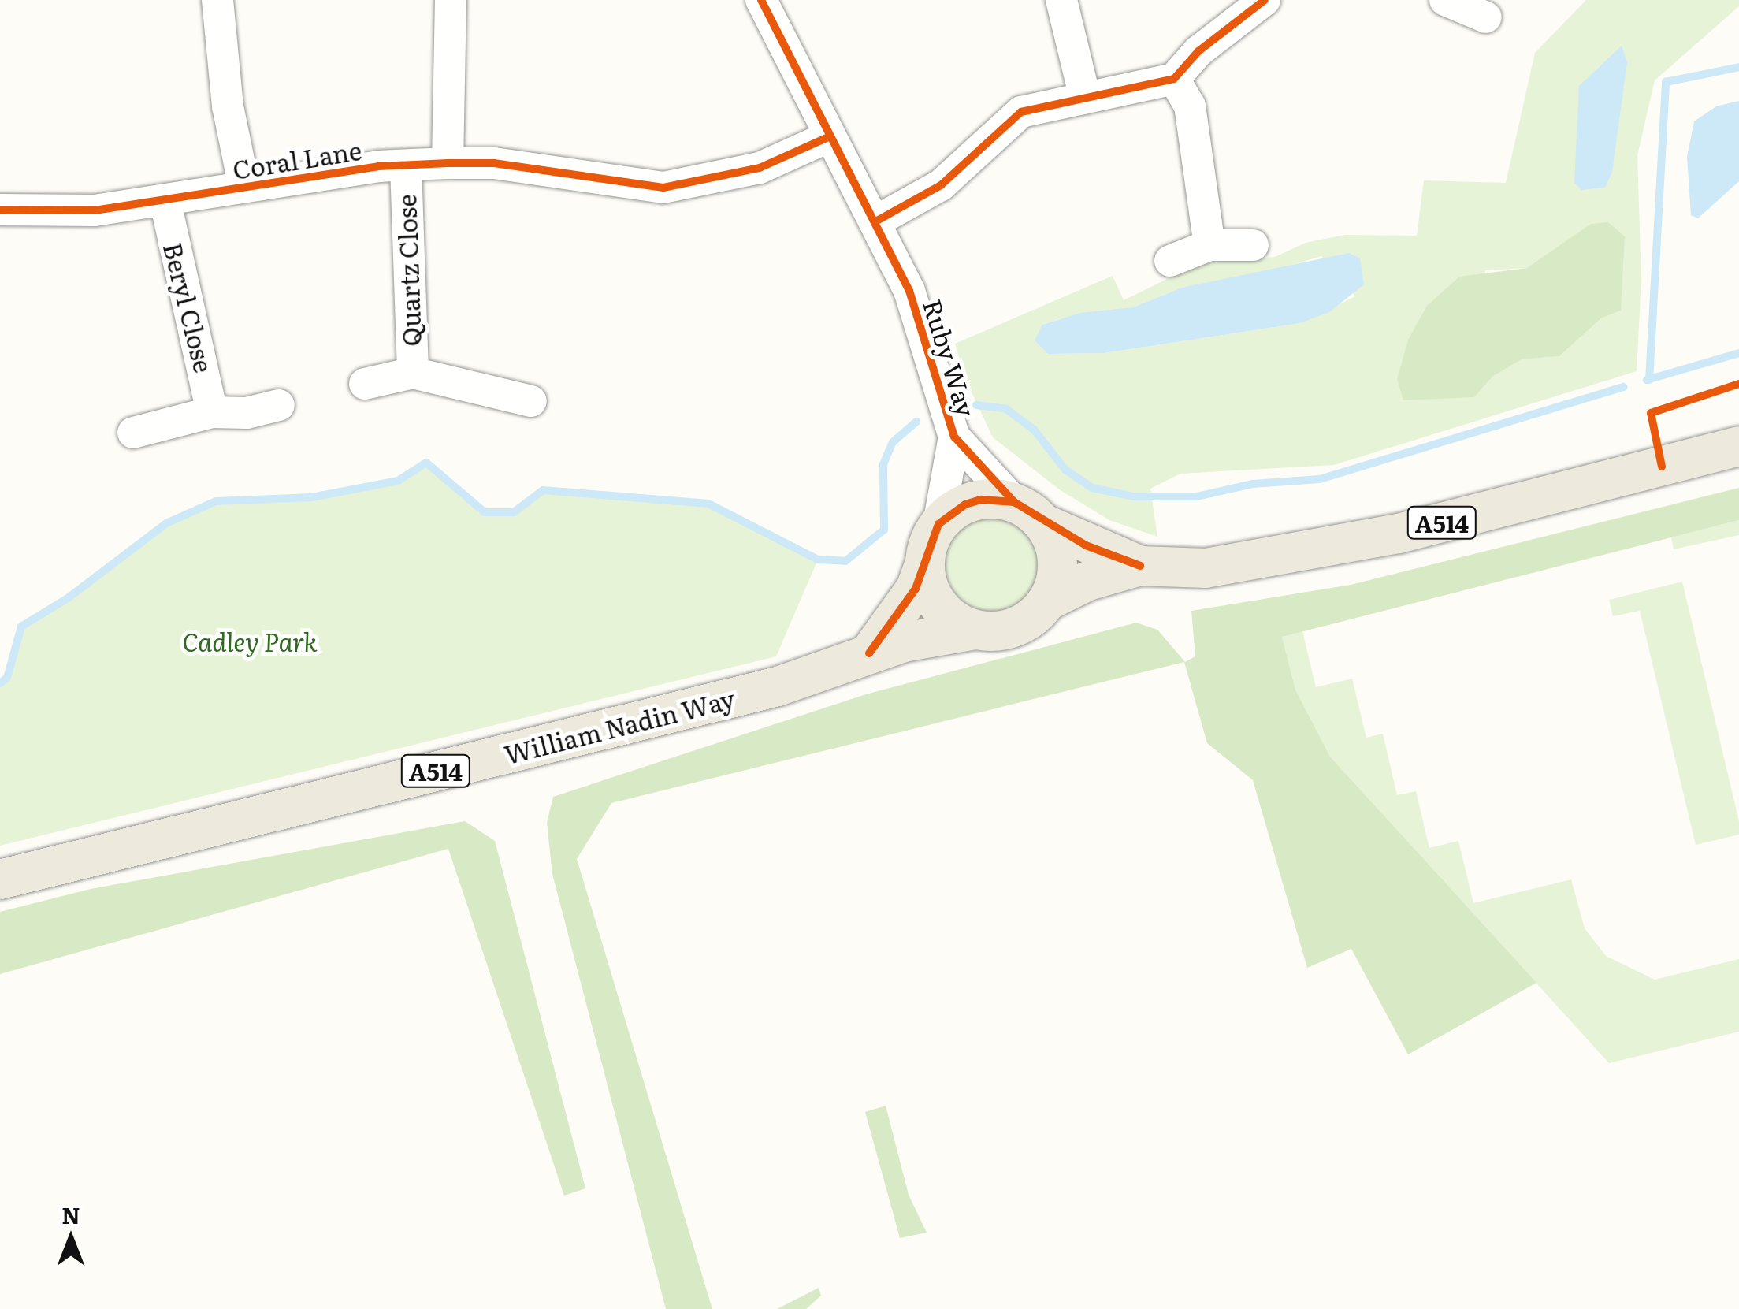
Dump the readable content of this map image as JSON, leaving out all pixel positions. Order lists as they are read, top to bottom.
{
  "streets": {
    "main road": ["A514", "William Nadin Way"],
    "street": [
      "Coral Lane",
      "Quartz Close",
      "Beryl Close",
      "Ruby Way"
    ]
  },
  "crossings": [
    ["Coral Lane", "Quartz Close"],
    ["Coral Lane", "Beryl Close"],
    ["Coral Lane", "Ruby Way"],
    ["Ruby Way", "A514"],
    ["Ruby Way", "William Nadin Way"],
    ["A514", "William Nadin Way"]
  ],
  "parks": ["Cadley Park"],
  "north": "top"
}
